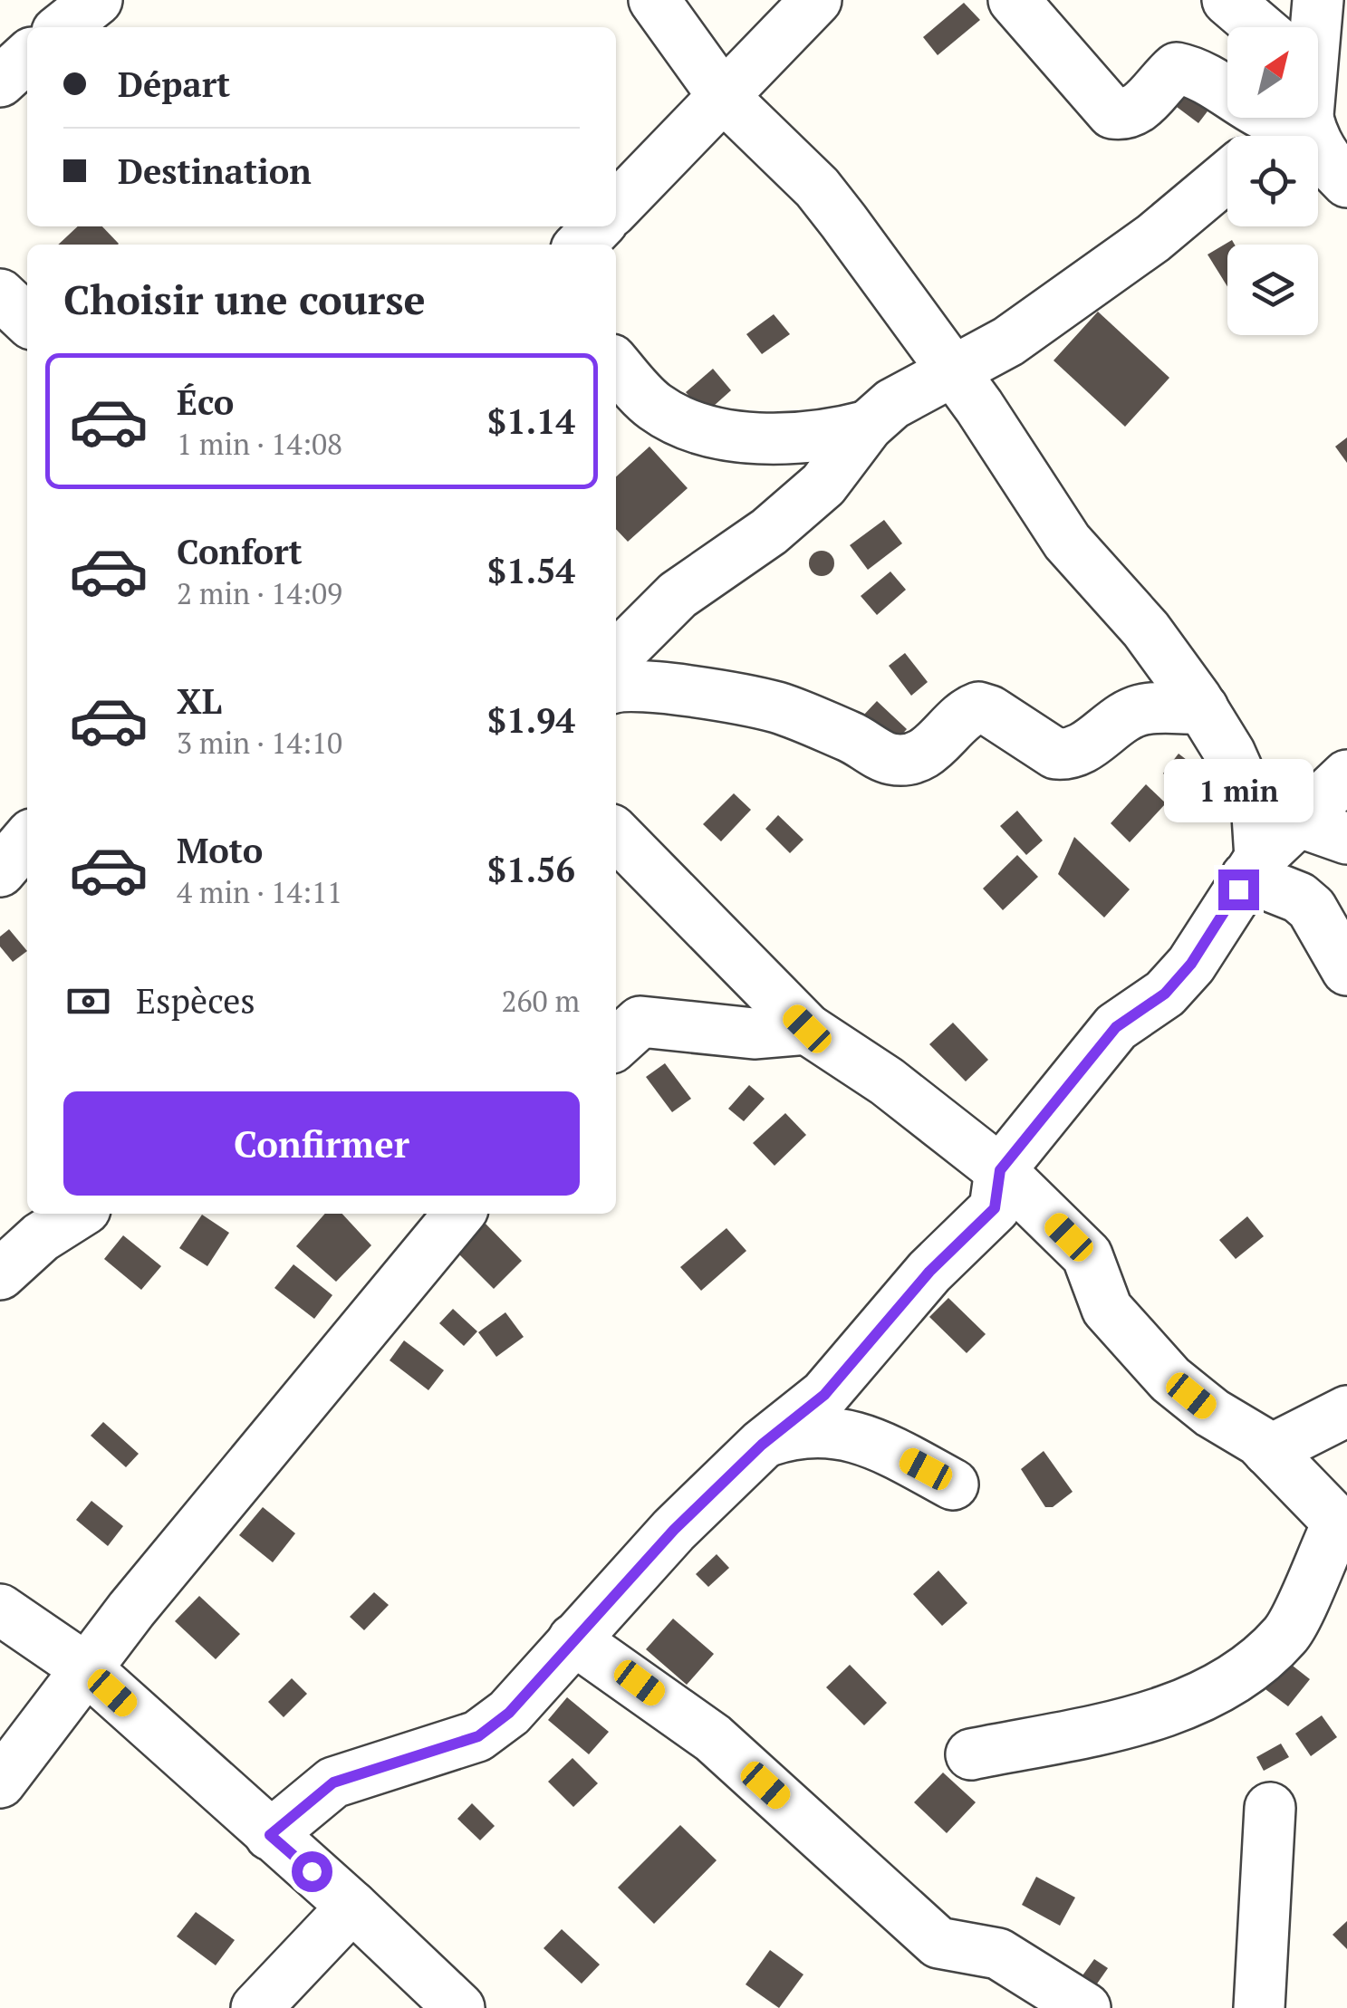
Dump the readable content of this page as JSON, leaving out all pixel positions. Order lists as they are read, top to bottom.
{
  "north": "top right",
  "page": {
    "banner": ["Départ", "Destination"],
    "heading": "Choisir une course",
    "list": [
      {
        "name": "Éco",
        "note": "1 min · 14:08",
        "value": "$1.14"
      },
      {
        "name": "Confort",
        "note": "2 min · 14:09",
        "value": "$1.54"
      },
      {
        "name": "XL",
        "note": "3 min · 14:10",
        "value": "$1.94"
      },
      {
        "name": "Moto",
        "note": "4 min · 14:11",
        "value": "$1.56"
      }
    ],
    "bubble": "1 min",
    "pay": ["Espèces", "260 m"],
    "buttons": "Confirmer"
  }
}
